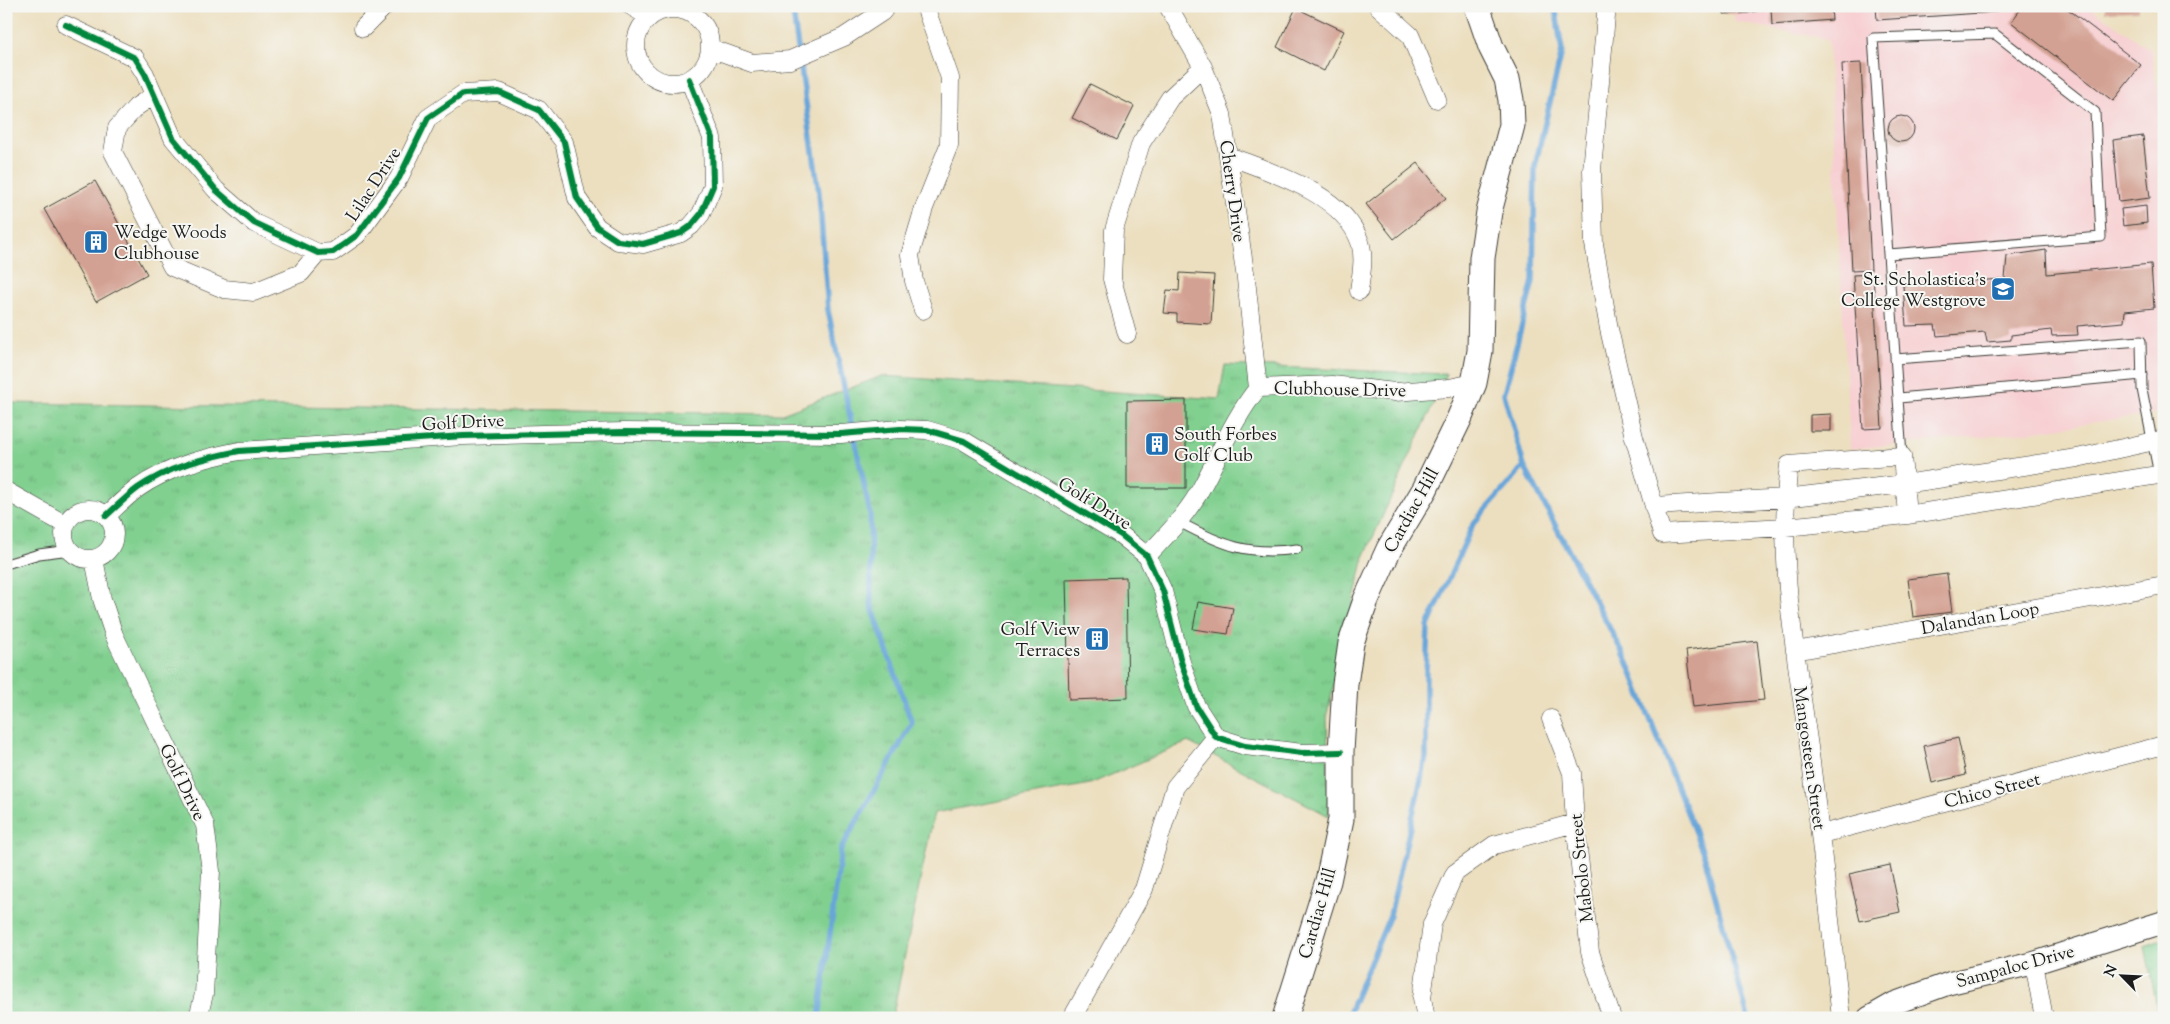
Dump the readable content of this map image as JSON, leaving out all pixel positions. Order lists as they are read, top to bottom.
{
  "streets": {
    "main road": ["Cardiac Hill"],
    "street": [
      "Lilac Drive",
      "Cherry Drive",
      "Clubhouse Drive",
      "Golf Drive",
      "Dalandan Loop",
      "Mangosteen Street",
      "Chico Street",
      "Mabolo Street",
      "Sampaloc Drive"
    ]
  },
  "crossings": [
    ["Cherry Drive", "Clubhouse Drive"],
    ["Clubhouse Drive", "Golf Drive"],
    ["Clubhouse Drive", "Cardiac Hill"],
    ["Dalandan Loop", "Mangosteen Street"],
    ["Mangosteen Street", "Chico Street"]
  ],
  "places": {
    "building": ["Wedge Woods Clubhouse", "South Forbes Golf Club", "Golf View Terraces"],
    "school or university": ["St. Scholastica's College Westgrove"]
  },
  "north": "top left"
}
